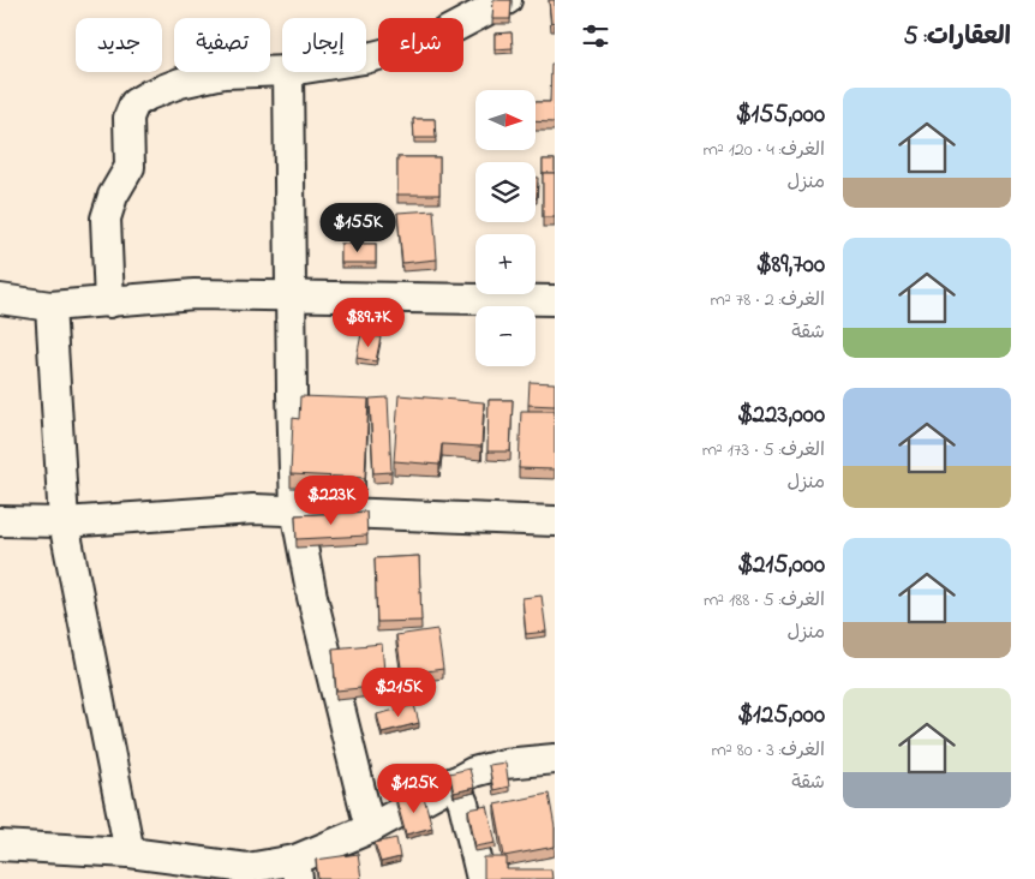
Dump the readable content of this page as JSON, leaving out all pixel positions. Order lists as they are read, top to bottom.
{
  "north": "right",
  "page": {
    "heading": "العقارات: 5",
    "chip": [
      "شراء",
      "إيجار",
      "تصفية",
      "جديد"
    ],
    "list": [
      {
        "name": "$155,000",
        "note": "الغرف: 4 · 120 m² · منزل"
      },
      {
        "name": "$89,700",
        "note": "الغرف: 2 · 78 m² · شقة"
      },
      {
        "name": "$223,000",
        "note": "الغرف: 5 · 173 m² · منزل"
      },
      {
        "name": "$215,000",
        "note": "الغرف: 5 · 188 m² · منزل"
      },
      {
        "name": "$125,000",
        "note": "الغرف: 3 · 80 m² · شقة"
      }
    ],
    "map_buttons": ["+", "−"],
    "price": [
      "$155K",
      "$89.7K",
      "$223K",
      "$215K",
      "$125K"
    ]
  }
}
